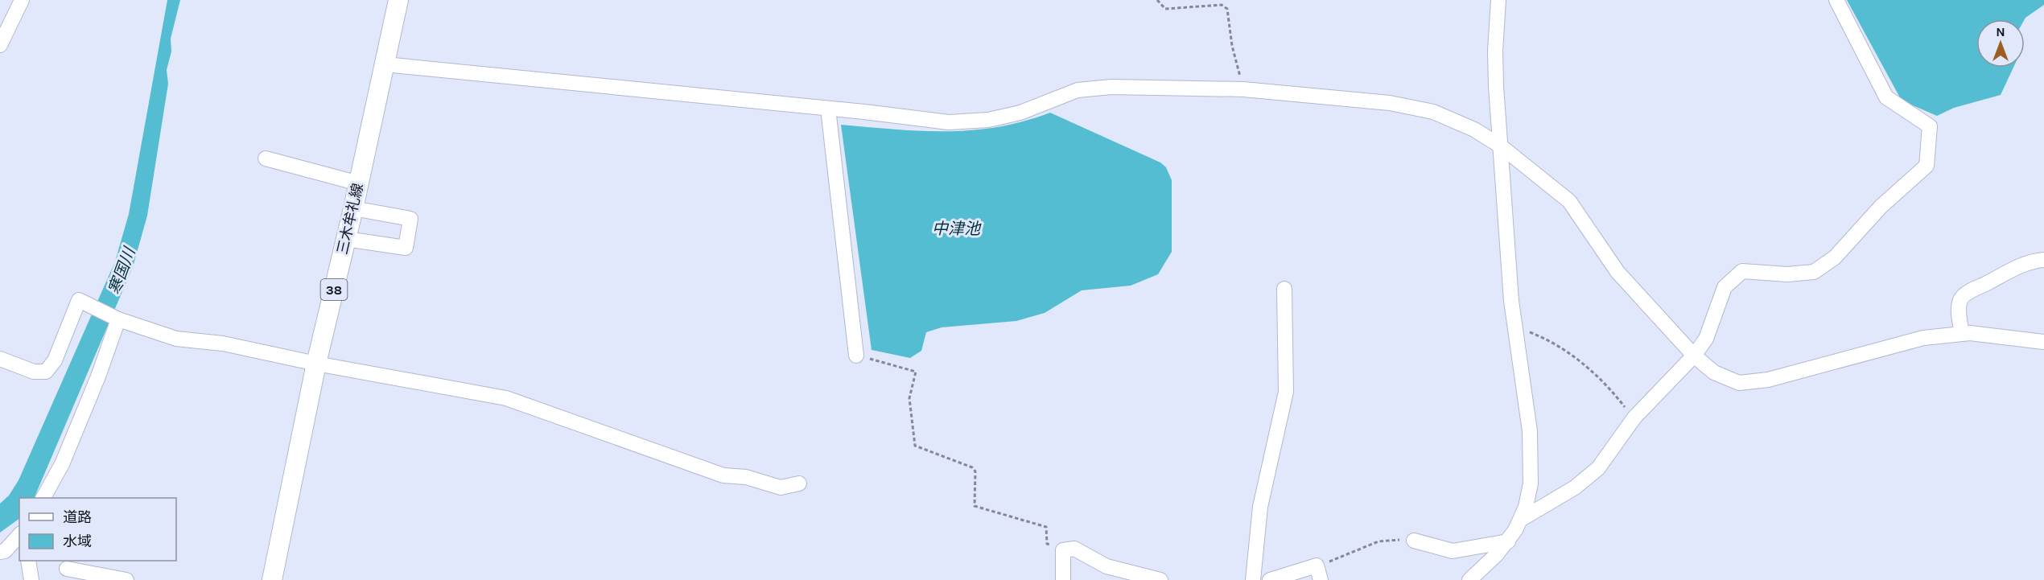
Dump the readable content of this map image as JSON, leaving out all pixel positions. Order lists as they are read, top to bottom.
{
  "streets": {
    "main road": ["三木牟礼線", "38"]
  },
  "water": ["中津池", "寒国川"],
  "legend": ["道路", "水域"],
  "north": "top"
}
